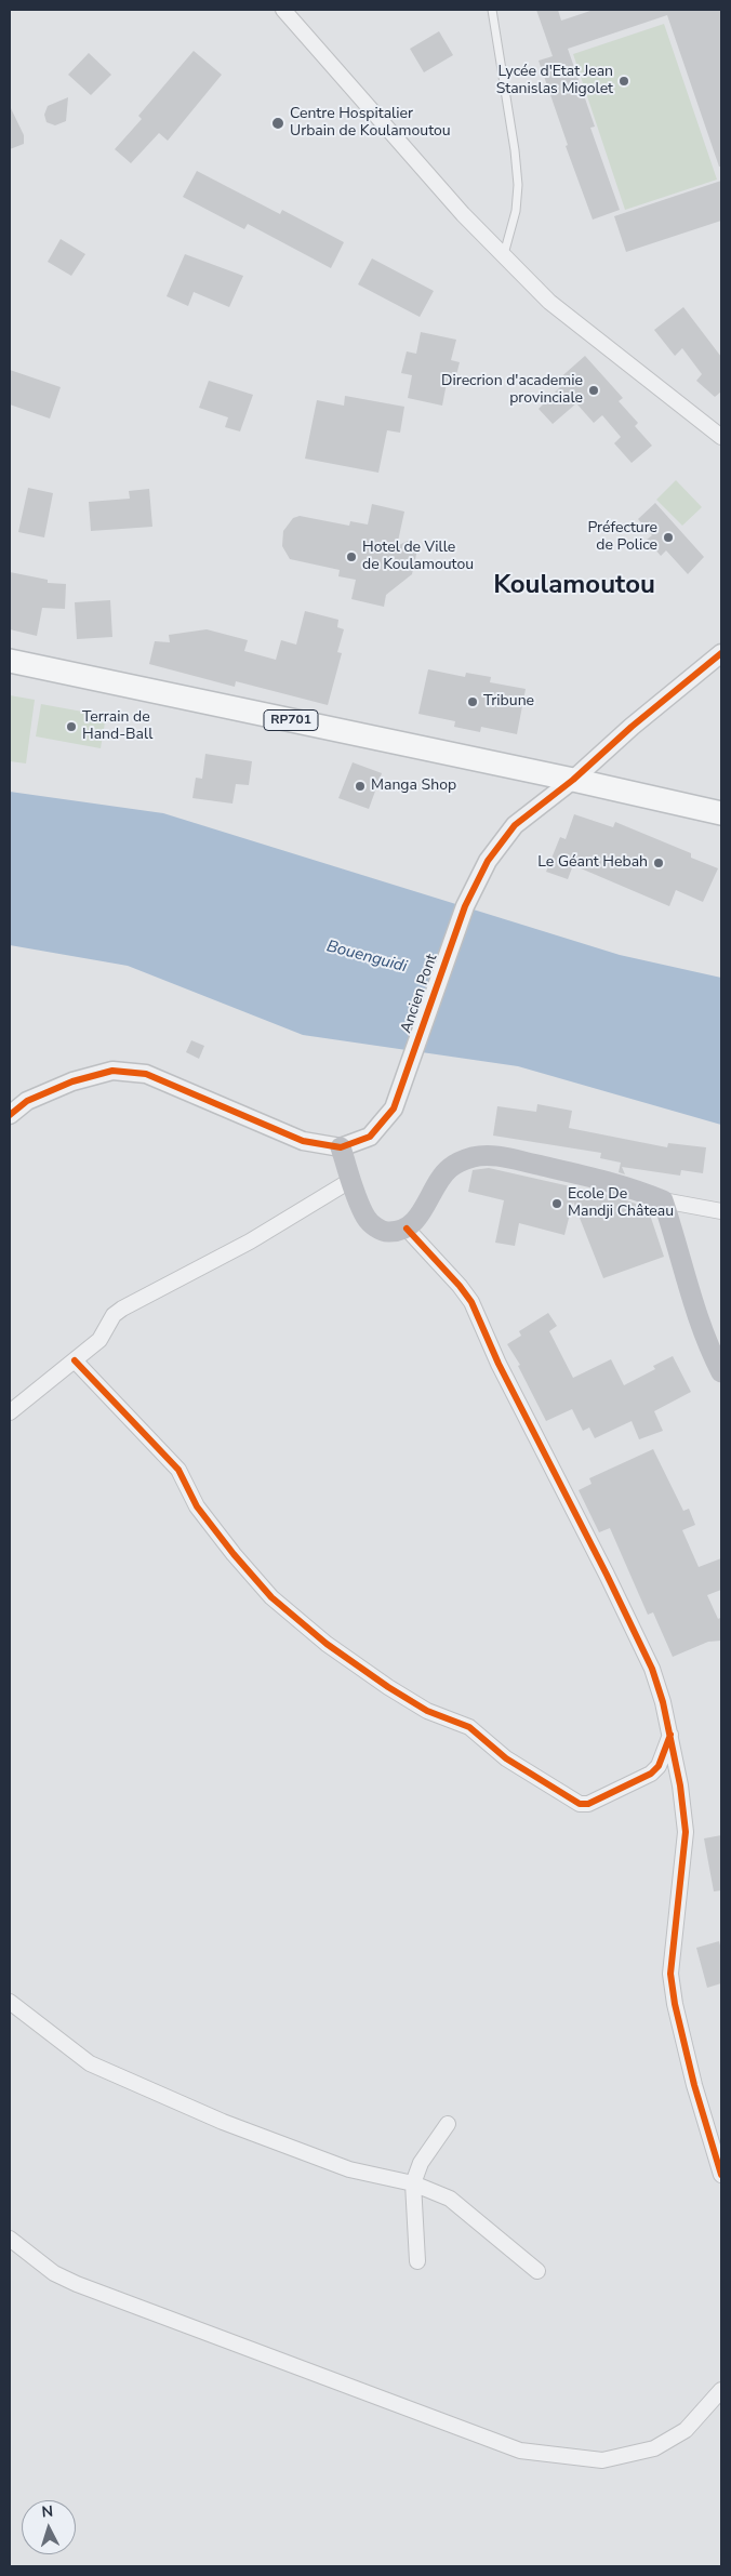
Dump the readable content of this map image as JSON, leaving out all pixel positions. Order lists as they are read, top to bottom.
{
  "streets": {
    "main road": ["RP701"],
    "street": ["Ancien Pont"]
  },
  "crossings": [
    ["RP701", "Ancien Pont"]
  ],
  "districts": ["Koulamoutou"],
  "water": ["Bouenguidi"],
  "places": [
    "Lycée d'Etat Jean Stanislas Migolet",
    "Centre Hospitalier Urbain de Koulamoutou",
    "Direcrion d'academie provinciale",
    "Préfecture de Police",
    "Hotel de Ville de Koulamoutou",
    "Tribune",
    "Terrain de Hand-Ball",
    "Manga Shop",
    "Le Géant Hebah",
    "Ecole De Mandji Château"
  ],
  "north": "top"
}
